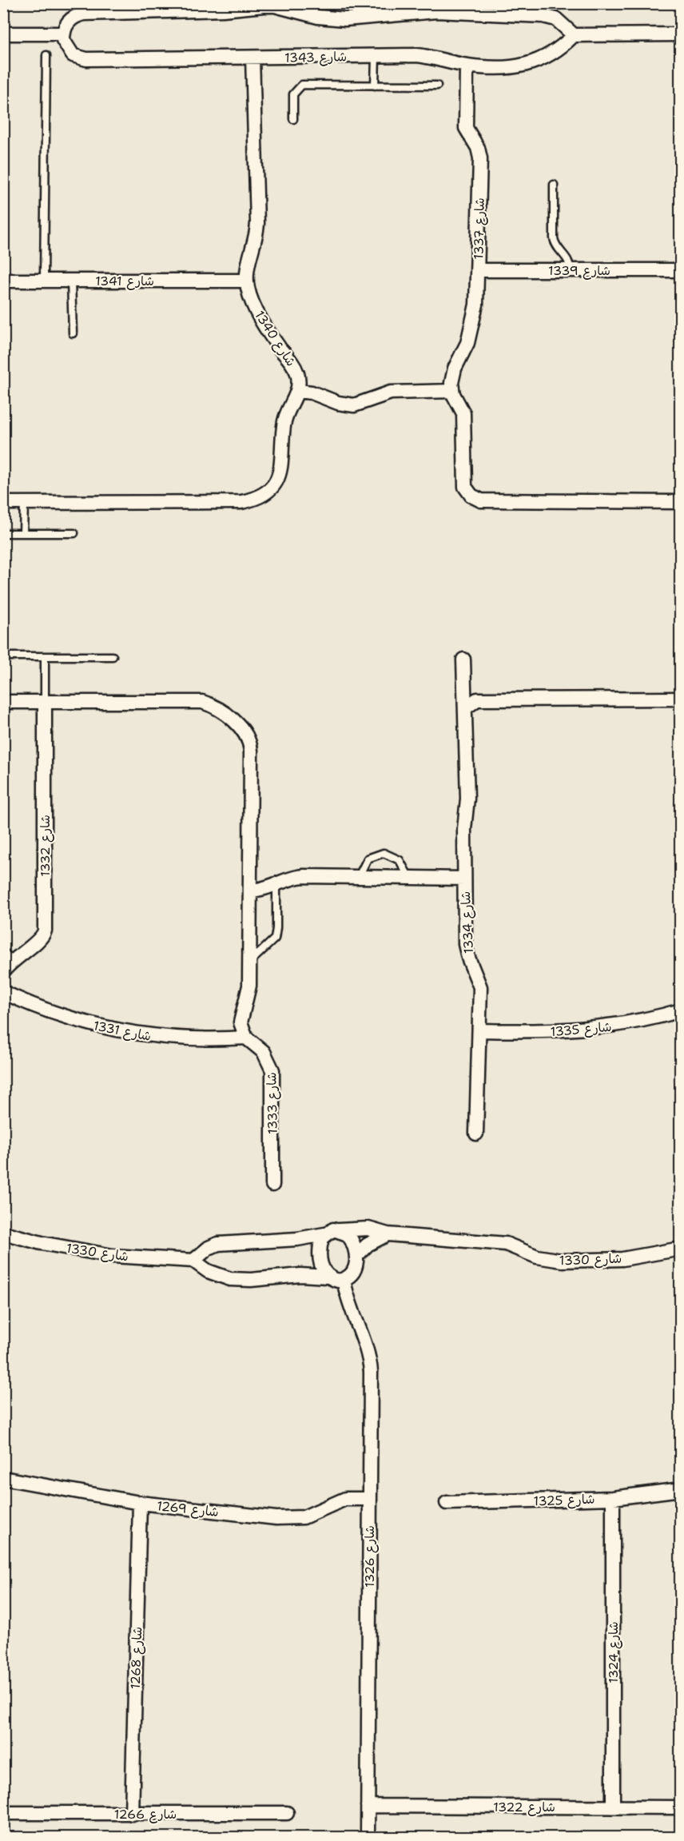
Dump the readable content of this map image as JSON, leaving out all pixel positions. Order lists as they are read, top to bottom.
{
  "streets": {
    "street": [
      "شارع 1343",
      "شارع 1337",
      "شارع 1339",
      "شارع 1341",
      "شارع 1340",
      "شارع 1332",
      "شارع 1334",
      "شارع 1335",
      "شارع 1331",
      "شارع 1333",
      "شارع 1330",
      "شارع 1325",
      "شارع 1269",
      "شارع 1326",
      "شارع 1324",
      "شارع 1268",
      "شارع 1322",
      "شارع 1266"
    ]
  },
  "crossings": [
    ["شارع 1343", "شارع 1337"],
    ["شارع 1343", "شارع 1340"],
    ["شارع 1337", "شارع 1339"],
    ["شارع 1341", "شارع 1340"],
    ["شارع 1334", "شارع 1335"],
    ["شارع 1331", "شارع 1333"],
    ["شارع 1330", "شارع 1326"],
    ["شارع 1325", "شارع 1324"],
    ["شارع 1269", "شارع 1326"],
    ["شارع 1269", "شارع 1268"],
    ["شارع 1326", "شارع 1322"],
    ["شارع 1324", "شارع 1322"],
    ["شارع 1268", "شارع 1266"]
  ]
}
